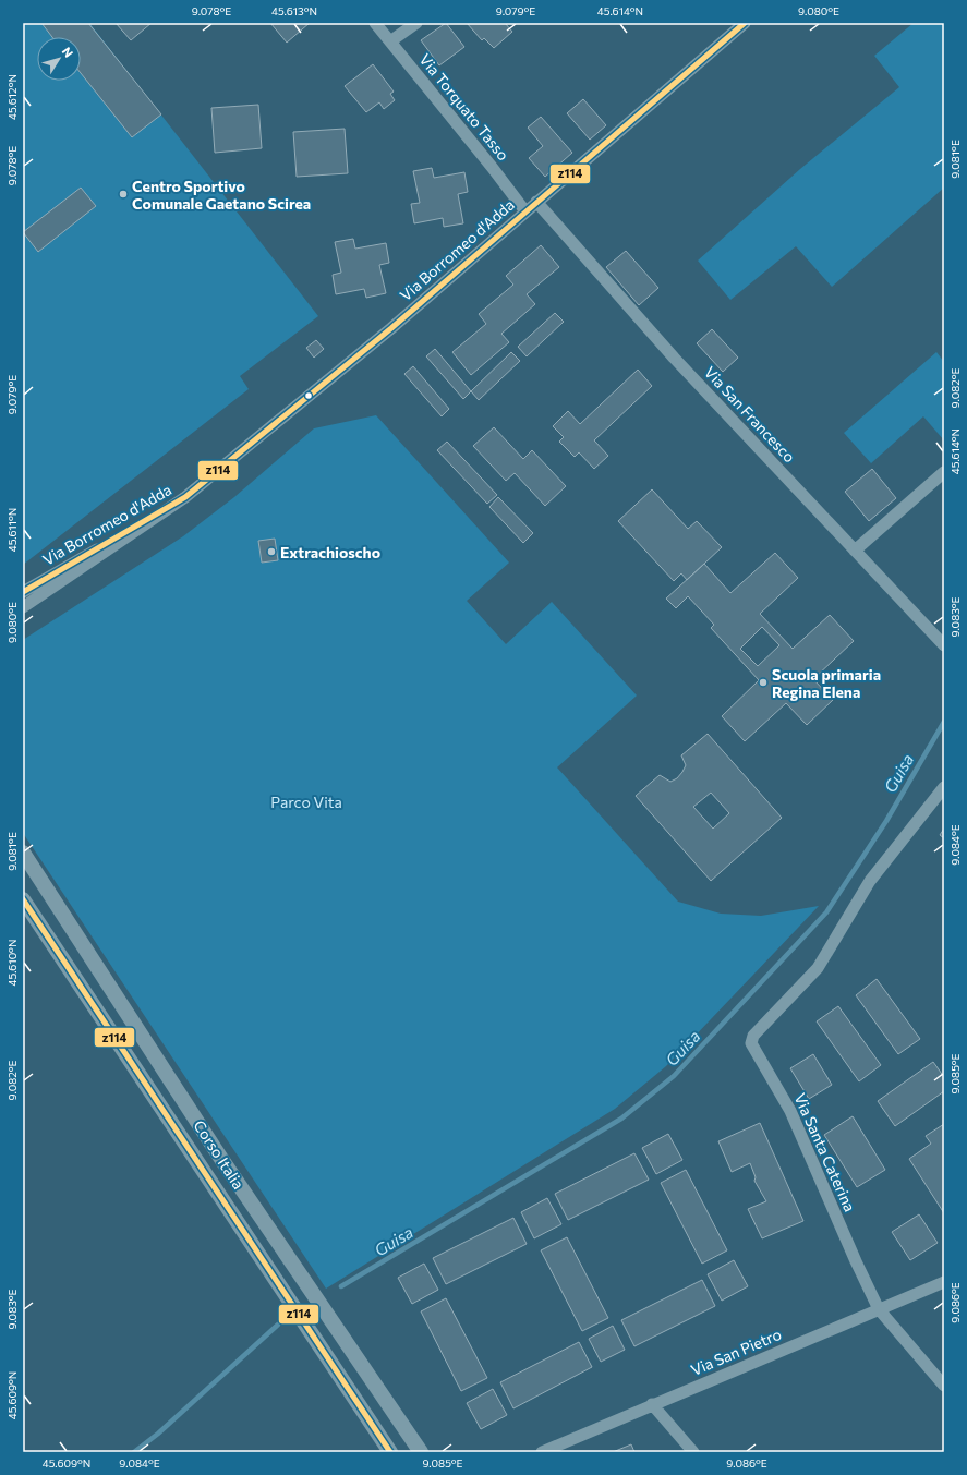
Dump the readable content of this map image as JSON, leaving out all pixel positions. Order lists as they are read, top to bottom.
{
  "streets": {
    "street": [
      "Via Torquato Tasso",
      "Via Borromeo d'Adda",
      "Via San Francesco",
      "Via Santa Caterina",
      "Corso Italia",
      "Via San Pietro"
    ]
  },
  "crossings": [
    ["Via Torquato Tasso", "Via Borromeo d'Adda"],
    ["Via Borromeo d'Adda", "Via San Francesco"],
    ["Via Santa Caterina", "Via San Pietro"]
  ],
  "water": ["Guisa"],
  "parks": ["Parco Vita"],
  "places": ["Centro Sportivo Comunale Gaetano Scirea", "Extrachioscho", "Scuola primaria Regina Elena"],
  "lines": ["transit line z114"],
  "north": "top right",
  "coordinates": [
    "9.078°E",
    "45.613°N",
    "9.079°E",
    "45.614°N",
    "9.080°E",
    "45.612°N",
    "9.081°E",
    "9.082°E",
    "45.611°N",
    "9.083°E",
    "9.084°E",
    "45.610°N",
    "9.085°E",
    "9.086°E",
    "45.609°N"
  ]
}
